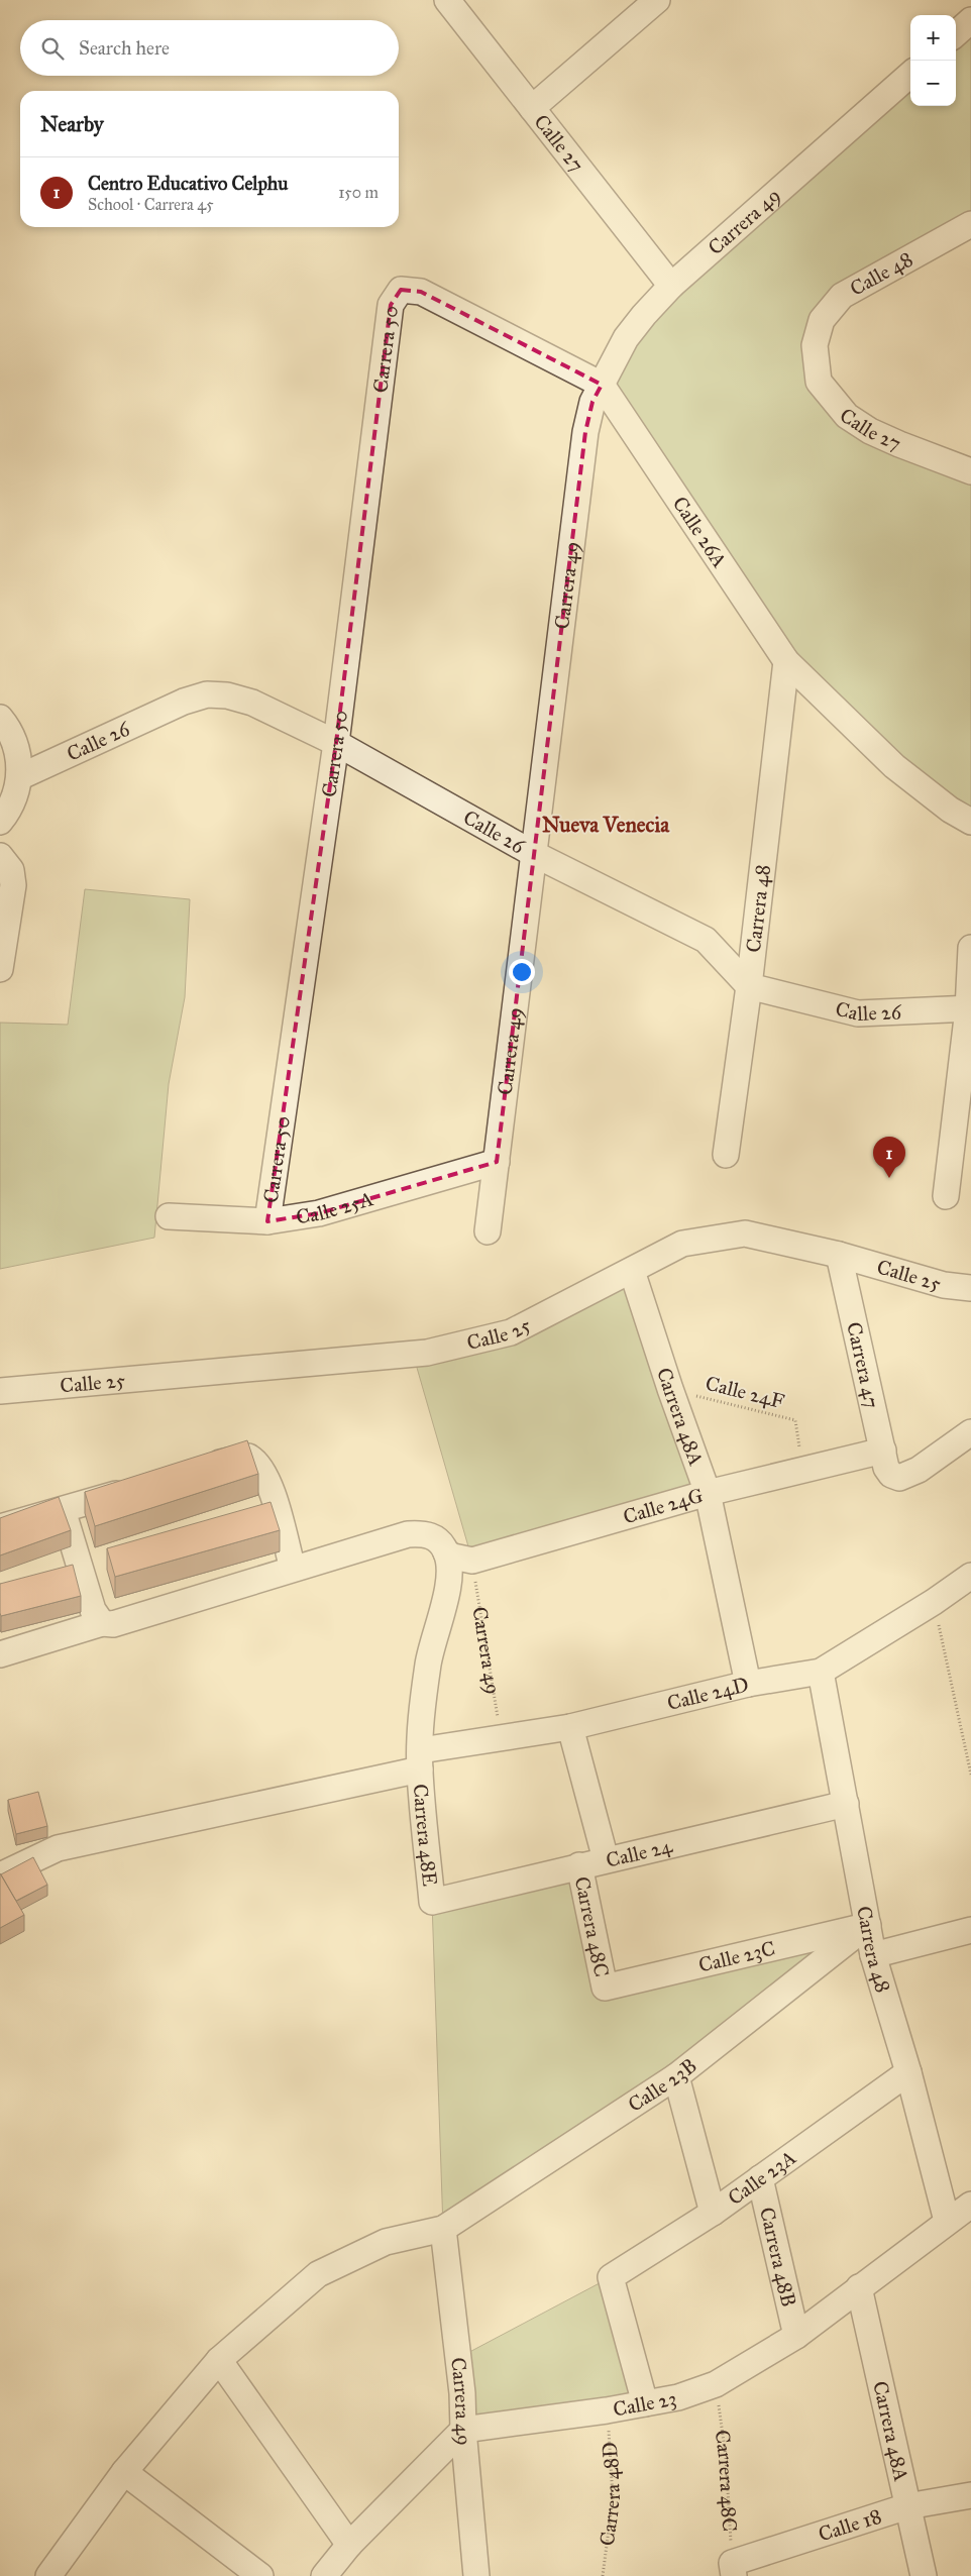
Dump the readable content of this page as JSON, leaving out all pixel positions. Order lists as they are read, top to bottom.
{
  "streets": {
    "street": [
      "Calle 27",
      "Carrera 49",
      "Calle 48",
      "Carrera 50",
      "Calle 26A",
      "Calle 26",
      "Carrera 48",
      "Calle 25A",
      "Calle 25",
      "Carrera 47",
      "Carrera 48A",
      "Calle 24G",
      "Calle 24D",
      "Carrera 48E",
      "Calle 24",
      "Carrera 48C",
      "Calle 23C",
      "Calle 23B",
      "Calle 23A",
      "Carrera 48B",
      "Calle 23",
      "Calle 18"
    ],
    "path": ["Calle 24F", "Carrera 48D"]
  },
  "crossings": [
    ["Calle 27", "Carrera 49"],
    ["Calle 27", "Calle 48"],
    ["Carrera 49", "Calle 26A"],
    ["Carrera 49", "Calle 26"],
    ["Carrera 49", "Calle 25A"],
    ["Carrera 49", "Calle 24G"],
    ["Carrera 49", "Calle 24D"],
    ["Carrera 49", "Calle 23B"],
    ["Carrera 49", "Calle 23"],
    ["Carrera 50", "Calle 26A"],
    ["Carrera 50", "Calle 26"],
    ["Carrera 50", "Calle 25A"],
    ["Calle 26A", "Carrera 48"],
    ["Calle 26", "Carrera 48"],
    ["Carrera 48", "Calle 24D"],
    ["Carrera 48", "Calle 24"],
    ["Carrera 48", "Calle 23C"],
    ["Carrera 48", "Calle 23B"],
    ["Carrera 48", "Calle 23A"],
    ["Carrera 48", "Calle 23"],
    ["Calle 25", "Carrera 47"],
    ["Calle 25", "Carrera 48A"],
    ["Carrera 47", "Calle 24G"],
    ["Calle 24F", "Carrera 48A"],
    ["Calle 24F", "Calle 24G"],
    ["Carrera 48A", "Calle 24G"],
    ["Carrera 48A", "Calle 24D"],
    ["Carrera 48A", "Calle 23"],
    ["Carrera 48A", "Calle 18"],
    ["Calle 24D", "Carrera 48E"],
    ["Calle 24D", "Carrera 48C"],
    ["Carrera 48E", "Calle 24"],
    ["Calle 24", "Carrera 48C"],
    ["Carrera 48C", "Calle 23C"],
    ["Carrera 48C", "Calle 23"],
    ["Carrera 48C", "Calle 18"],
    ["Calle 23C", "Calle 23B"],
    ["Calle 23A", "Carrera 48B"],
    ["Calle 23A", "Calle 23"],
    ["Carrera 48B", "Calle 23"],
    ["Calle 23", "Carrera 48D"]
  ],
  "districts": ["Nueva Venecia"],
  "page": {
    "map_buttons": ["+", "−"],
    "search": "Search here",
    "heading": "Nearby",
    "list": [
      {
        "mark": "1",
        "name": "Centro Educativo Celphu",
        "note": "School · Carrera 45",
        "value": "150 m"
      }
    ],
    "pins": "1"
  }
}
